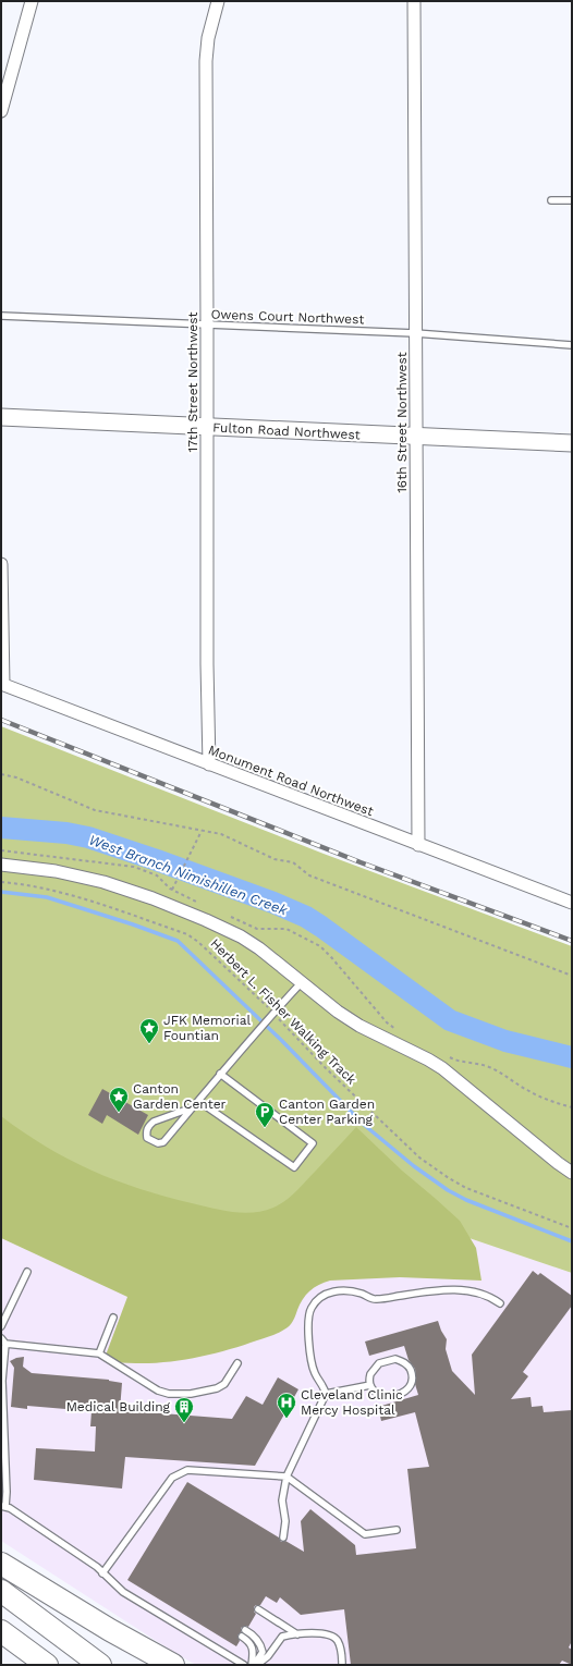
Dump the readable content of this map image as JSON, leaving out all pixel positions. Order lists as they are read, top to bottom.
{
  "streets": {
    "main road": ["Fulton Road Northwest"],
    "street": ["17th Street Northwest", "16th Street Northwest", "Monument Road Northwest"],
    "lane": ["Owens Court Northwest"],
    "path": ["Herbert L. Fisher Walking Track"]
  },
  "crossings": [
    ["Owens Court Northwest", "17th Street Northwest"],
    ["Owens Court Northwest", "16th Street Northwest"],
    ["17th Street Northwest", "Fulton Road Northwest"],
    ["17th Street Northwest", "Monument Road Northwest"],
    ["16th Street Northwest", "Fulton Road Northwest"],
    ["16th Street Northwest", "Monument Road Northwest"]
  ],
  "water": ["West Branch Nimishillen Creek"],
  "places": {
    "place": ["JFK Memorial Fountian", "Canton Garden Center"],
    "parking": ["Canton Garden Center Parking"],
    "hospital": ["Cleveland Clinic Mercy Hospital"],
    "building": ["Medical Building"]
  }
}
